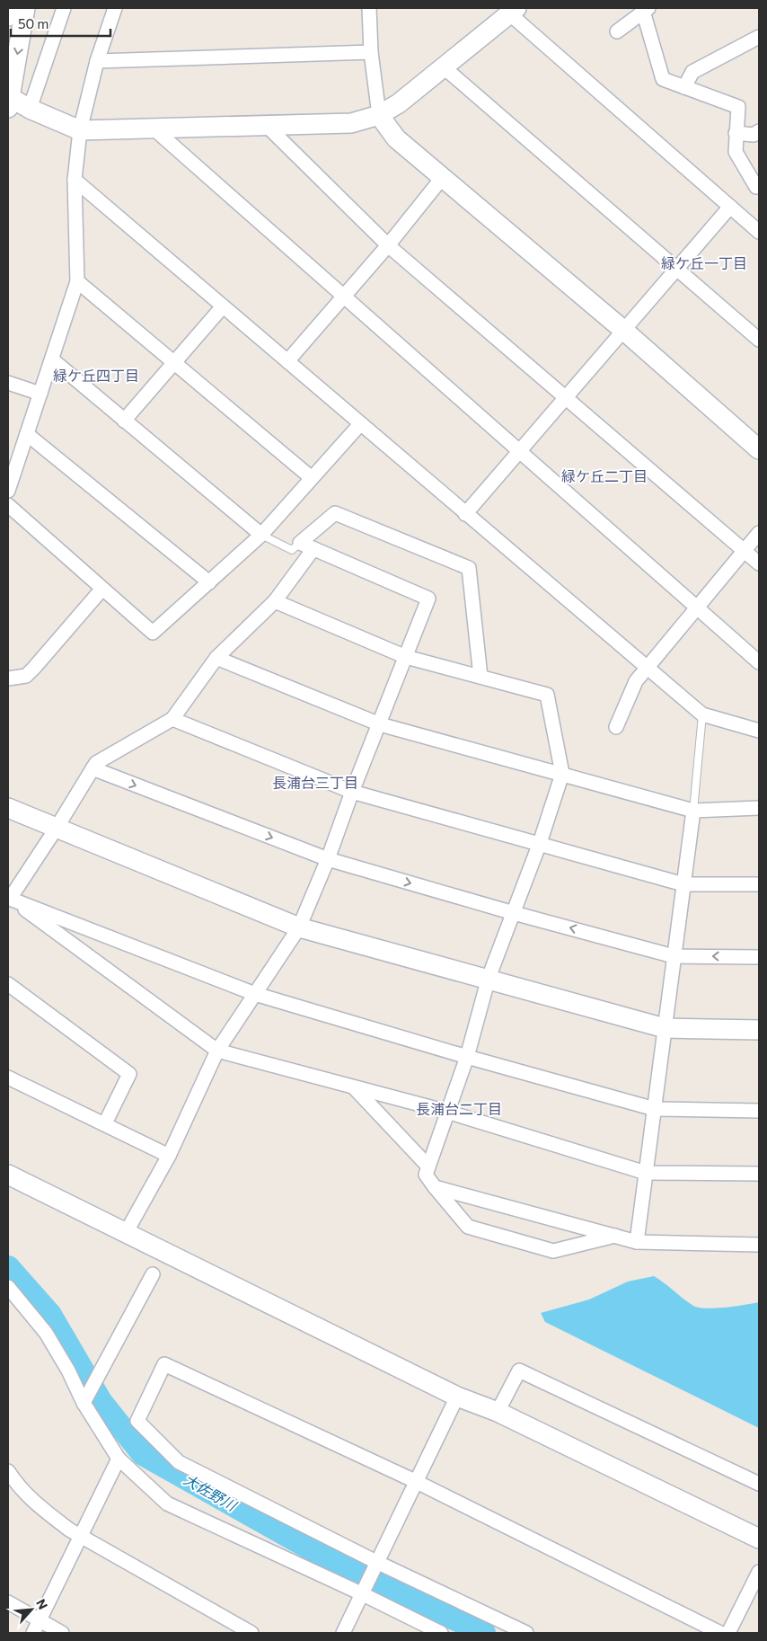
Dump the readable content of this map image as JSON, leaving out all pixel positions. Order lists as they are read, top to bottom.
{
  "districts": [
    "緑ケ丘一丁目",
    "緑ケ丘四丁目",
    "緑ケ丘二丁目",
    "長浦台三丁目",
    "長浦台二丁目"
  ],
  "water": ["大佐野川"],
  "scale_bar": "50 m",
  "north": "top right"
}
